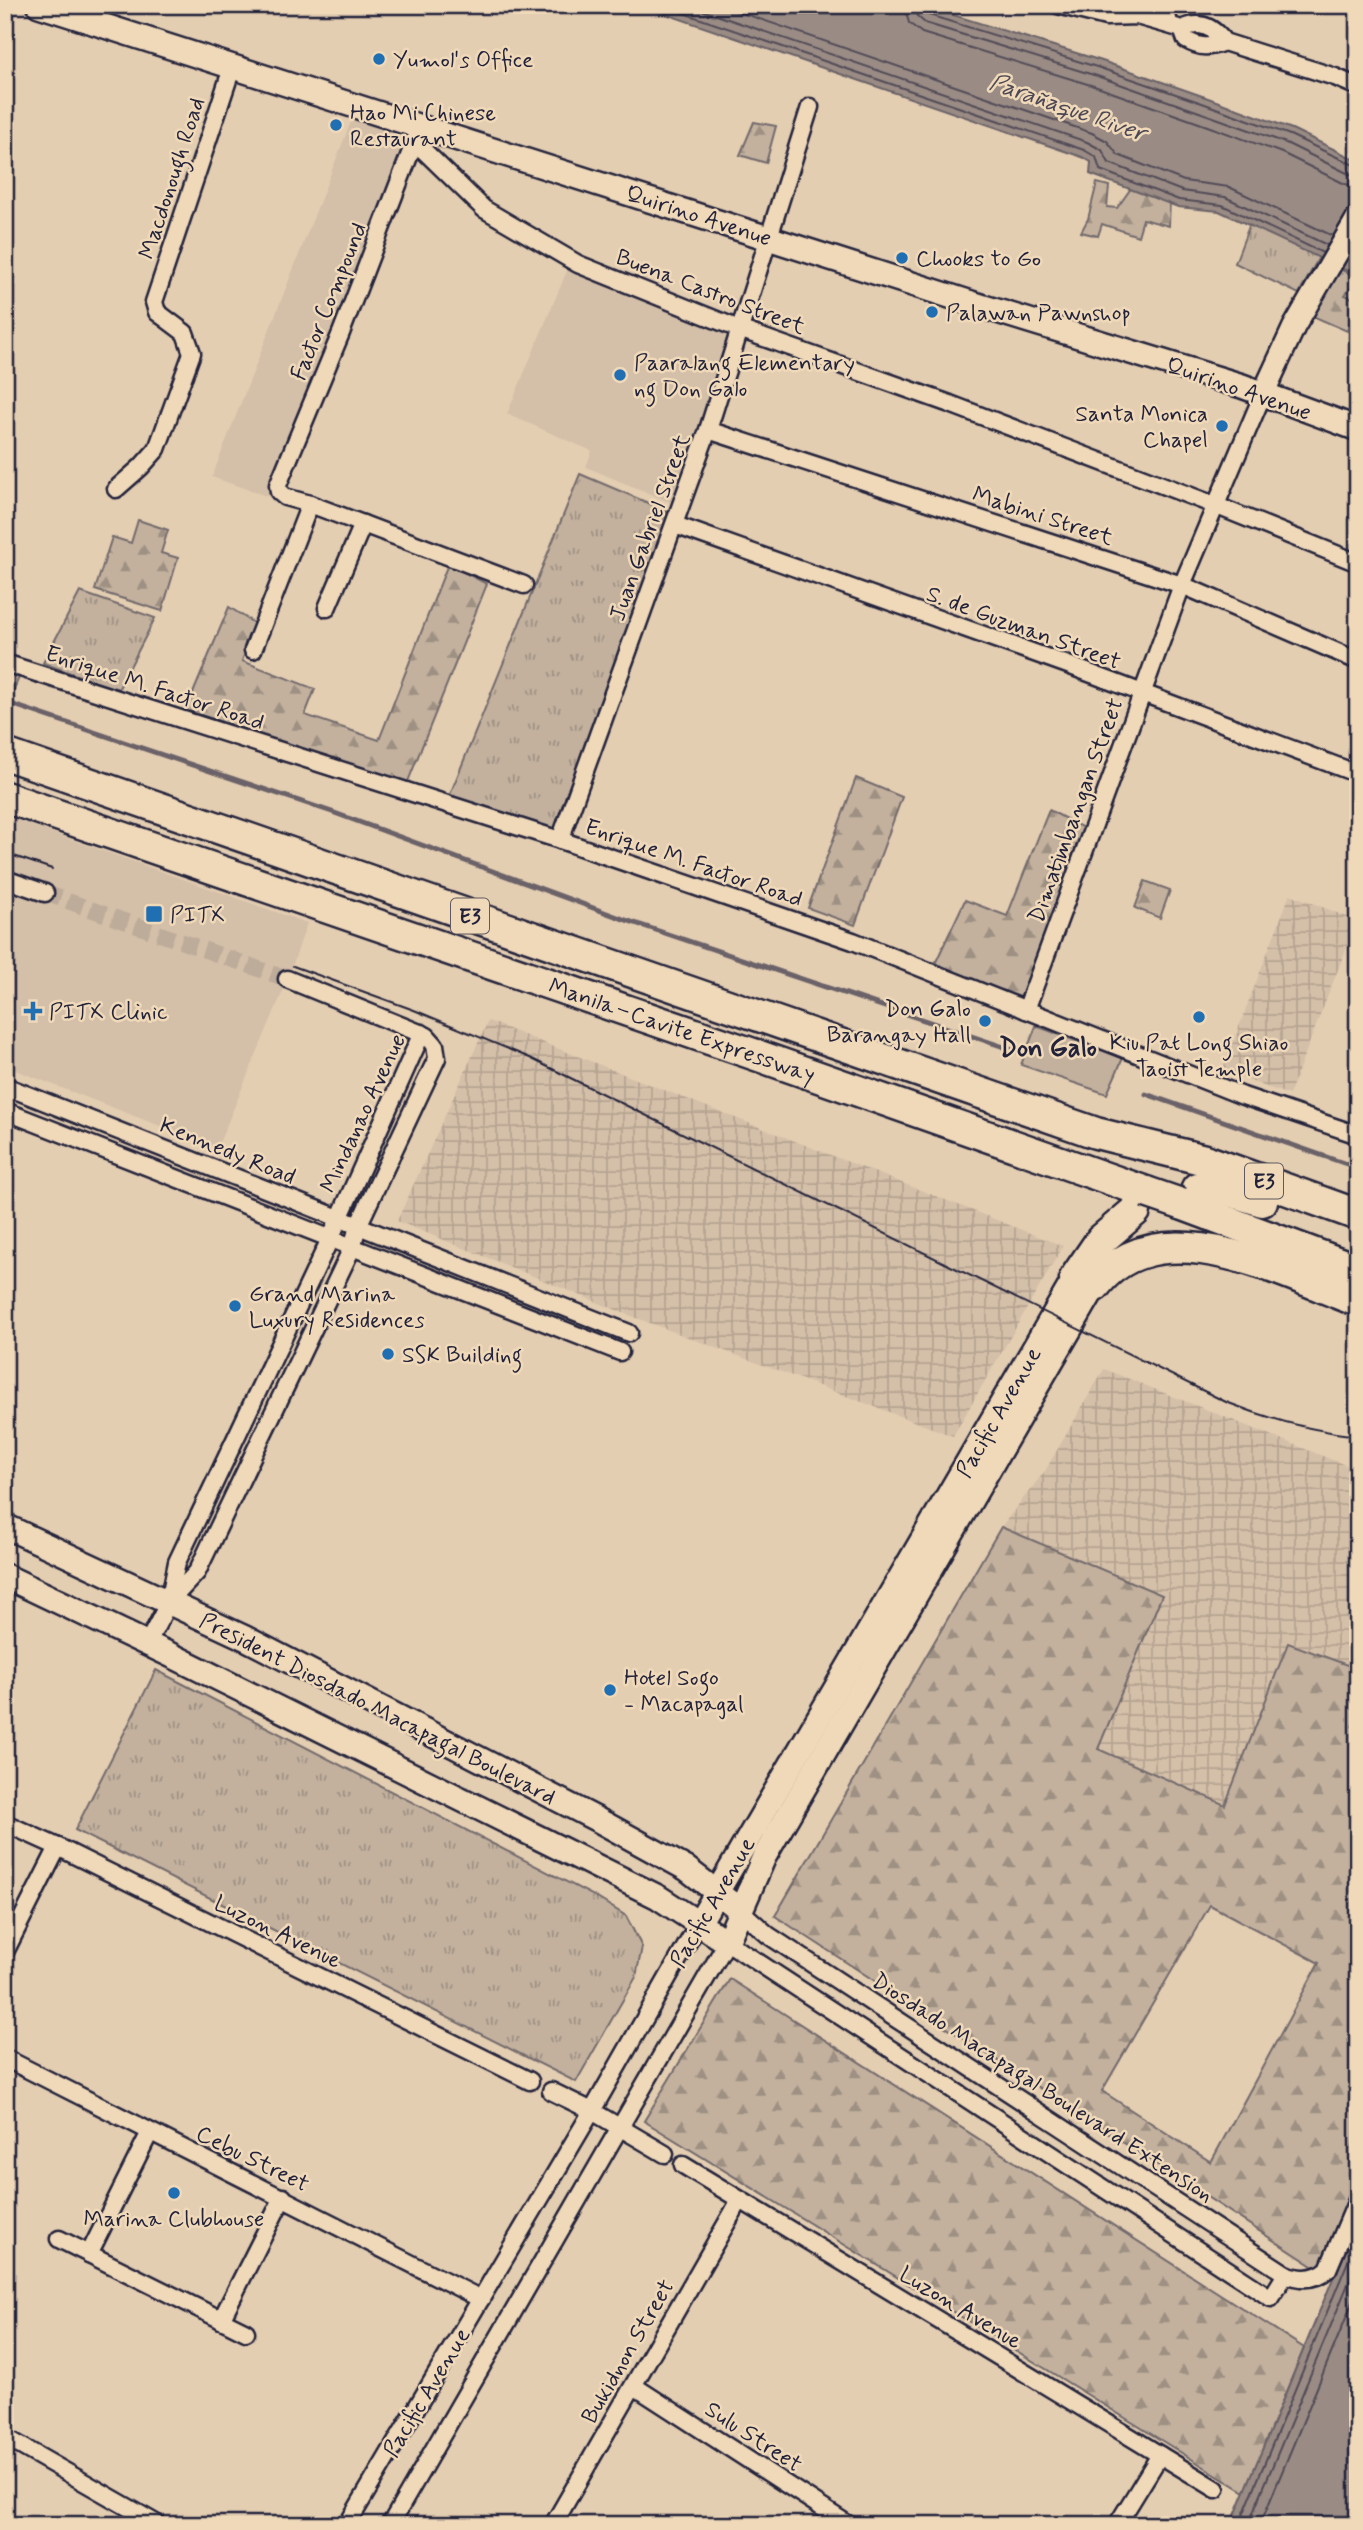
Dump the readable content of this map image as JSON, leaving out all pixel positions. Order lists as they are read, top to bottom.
{
  "streets": {
    "highway": ["E3", "Manila–Cavite Expressway"],
    "main road": ["Quirino Avenue", "Pacific Avenue", "President Diosdado Macapagal Boulevard"],
    "street": [
      "Macdonough Road",
      "Buena Castro Street",
      "Factor Compound",
      "Mabini Street",
      "Juan Gabriel Street",
      "S. de Guzman Street",
      "Enrique M. Factor Road",
      "Dimatimbangan Street",
      "Mindanao Avenue",
      "Kennedy Road",
      "Luzon Avenue",
      "Diosdado Macapagal Boulevard Extension",
      "Cebu Street",
      "Bukidnon Street",
      "Sulu Street"
    ]
  },
  "crossings": [
    ["Macdonough Road", "Quirino Avenue"],
    ["Quirino Avenue", "Buena Castro Street"],
    ["Quirino Avenue", "Factor Compound"],
    ["Quirino Avenue", "Juan Gabriel Street"],
    ["Quirino Avenue", "Dimatimbangan Street"],
    ["Buena Castro Street", "Factor Compound"],
    ["Buena Castro Street", "Juan Gabriel Street"],
    ["Buena Castro Street", "Dimatimbangan Street"],
    ["Mabini Street", "Juan Gabriel Street"],
    ["Mabini Street", "Dimatimbangan Street"],
    ["Juan Gabriel Street", "S. de Guzman Street"],
    ["Juan Gabriel Street", "Enrique M. Factor Road"],
    ["S. de Guzman Street", "Dimatimbangan Street"],
    ["Enrique M. Factor Road", "Dimatimbangan Street"],
    ["Mindanao Avenue", "Kennedy Road"],
    ["Mindanao Avenue", "President Diosdado Macapagal Boulevard"],
    ["Pacific Avenue", "President Diosdado Macapagal Boulevard"],
    ["Pacific Avenue", "Diosdado Macapagal Boulevard Extension"],
    ["Pacific Avenue", "Cebu Street"],
    ["President Diosdado Macapagal Boulevard", "Diosdado Macapagal Boulevard Extension"],
    ["Luzon Avenue", "Bukidnon Street"],
    ["Bukidnon Street", "Sulu Street"]
  ],
  "districts": ["Don Galo"],
  "water": ["Parañaque River"],
  "places": {
    "other": [
      "Yumol's Office",
      "Hao Mi Chinese Restaurant",
      "Chooks to Go",
      "Palawan Pawnshop",
      "Paaralang Elementary ng Don Galo",
      "Santa Monica Chapel",
      "Kiu Pat Long Shiao Taoist Temple",
      "Don Galo Barangay Hall",
      "Grand Marina Luxury Residences",
      "SSK Building",
      "Hotel Sogo - Macapagal",
      "Marina Clubhouse"
    ],
    "transit": ["PITX"],
    "health": ["PITX Clinic"]
  }
}
